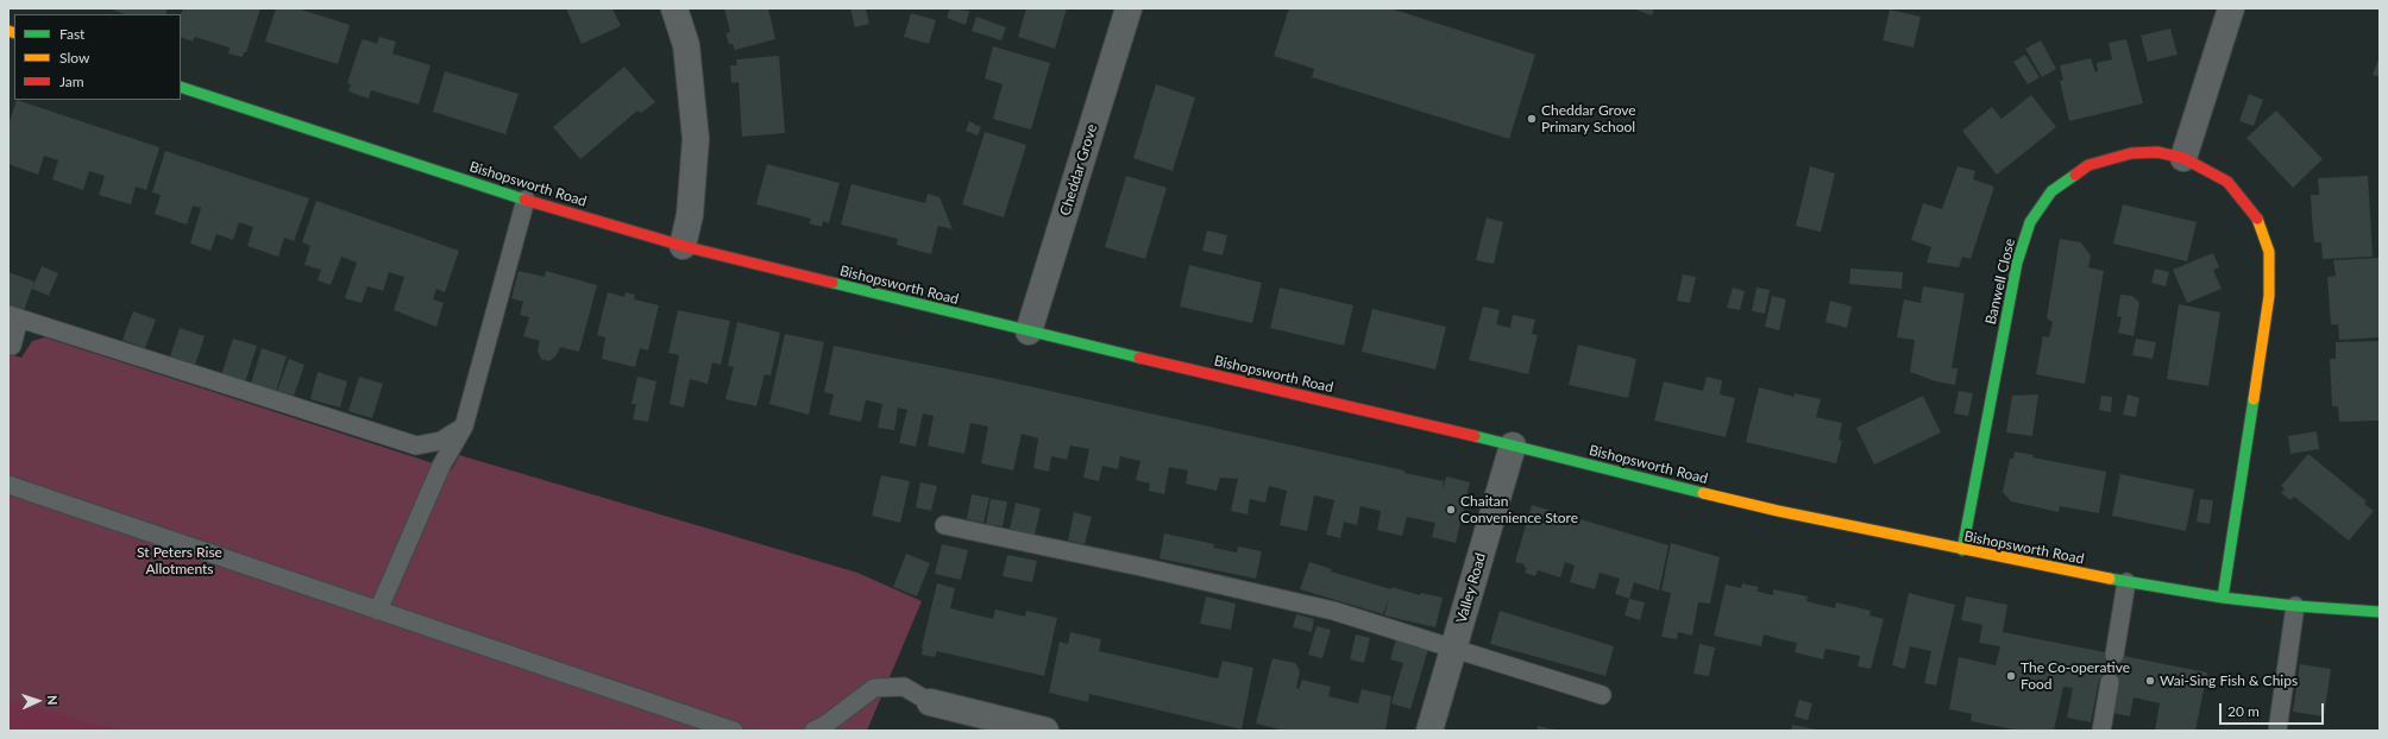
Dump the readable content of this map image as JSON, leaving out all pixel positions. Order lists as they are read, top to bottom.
{
  "streets": {
    "street": [
      "Cheddar Grove",
      "Bishopsworth Road",
      "Banwell Close",
      "Valley Road"
    ]
  },
  "crossings": [
    ["Cheddar Grove", "Bishopsworth Road"],
    ["Bishopsworth Road", "Banwell Close"],
    ["Bishopsworth Road", "Valley Road"]
  ],
  "parks": ["St Peters Rise Allotments"],
  "places": [
    "Cheddar Grove Primary School",
    "Chaitan Convenience Store",
    "The Co-operative Food",
    "Wai-Sing Fish & Chips"
  ],
  "legend": ["Fast", "Slow", "Jam"],
  "scale_bar": "20 m",
  "north": "right"
}
